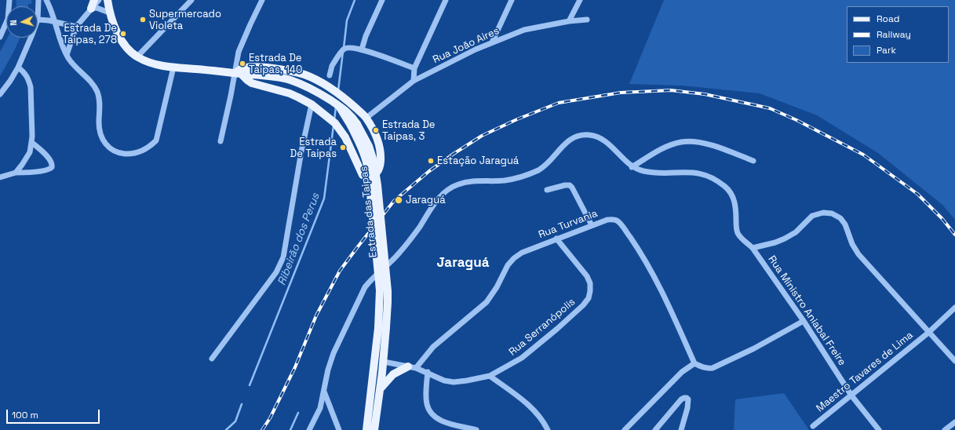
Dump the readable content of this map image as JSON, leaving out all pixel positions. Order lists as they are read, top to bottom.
{
  "streets": {
    "main road": ["Estrada das Taipas"],
    "street": [
      "Rua João Aires",
      "Rua Turvania",
      "Rua Ministro Aniabal Freire",
      "Rua Serranópolis",
      "Maestro Tavares de Lima"
    ]
  },
  "crossings": [
    ["Rua Turvania", "Rua Serranópolis"],
    ["Rua Ministro Aniabal Freire", "Maestro Tavares de Lima"]
  ],
  "districts": ["Jaraguá"],
  "water": ["Ribeirão dos Perus"],
  "places": [
    "Supermercado Violeta",
    "Estrada De Taipas, 278",
    "Estrada De Taipas, 140",
    "Estrada De Taipas, 3",
    "Estrada De Taipas",
    "Estação Jaraguá",
    "Jaraguá"
  ],
  "legend": ["Road", "Railway", "Park"],
  "scale_bar": "100 m",
  "north": "left"
}
